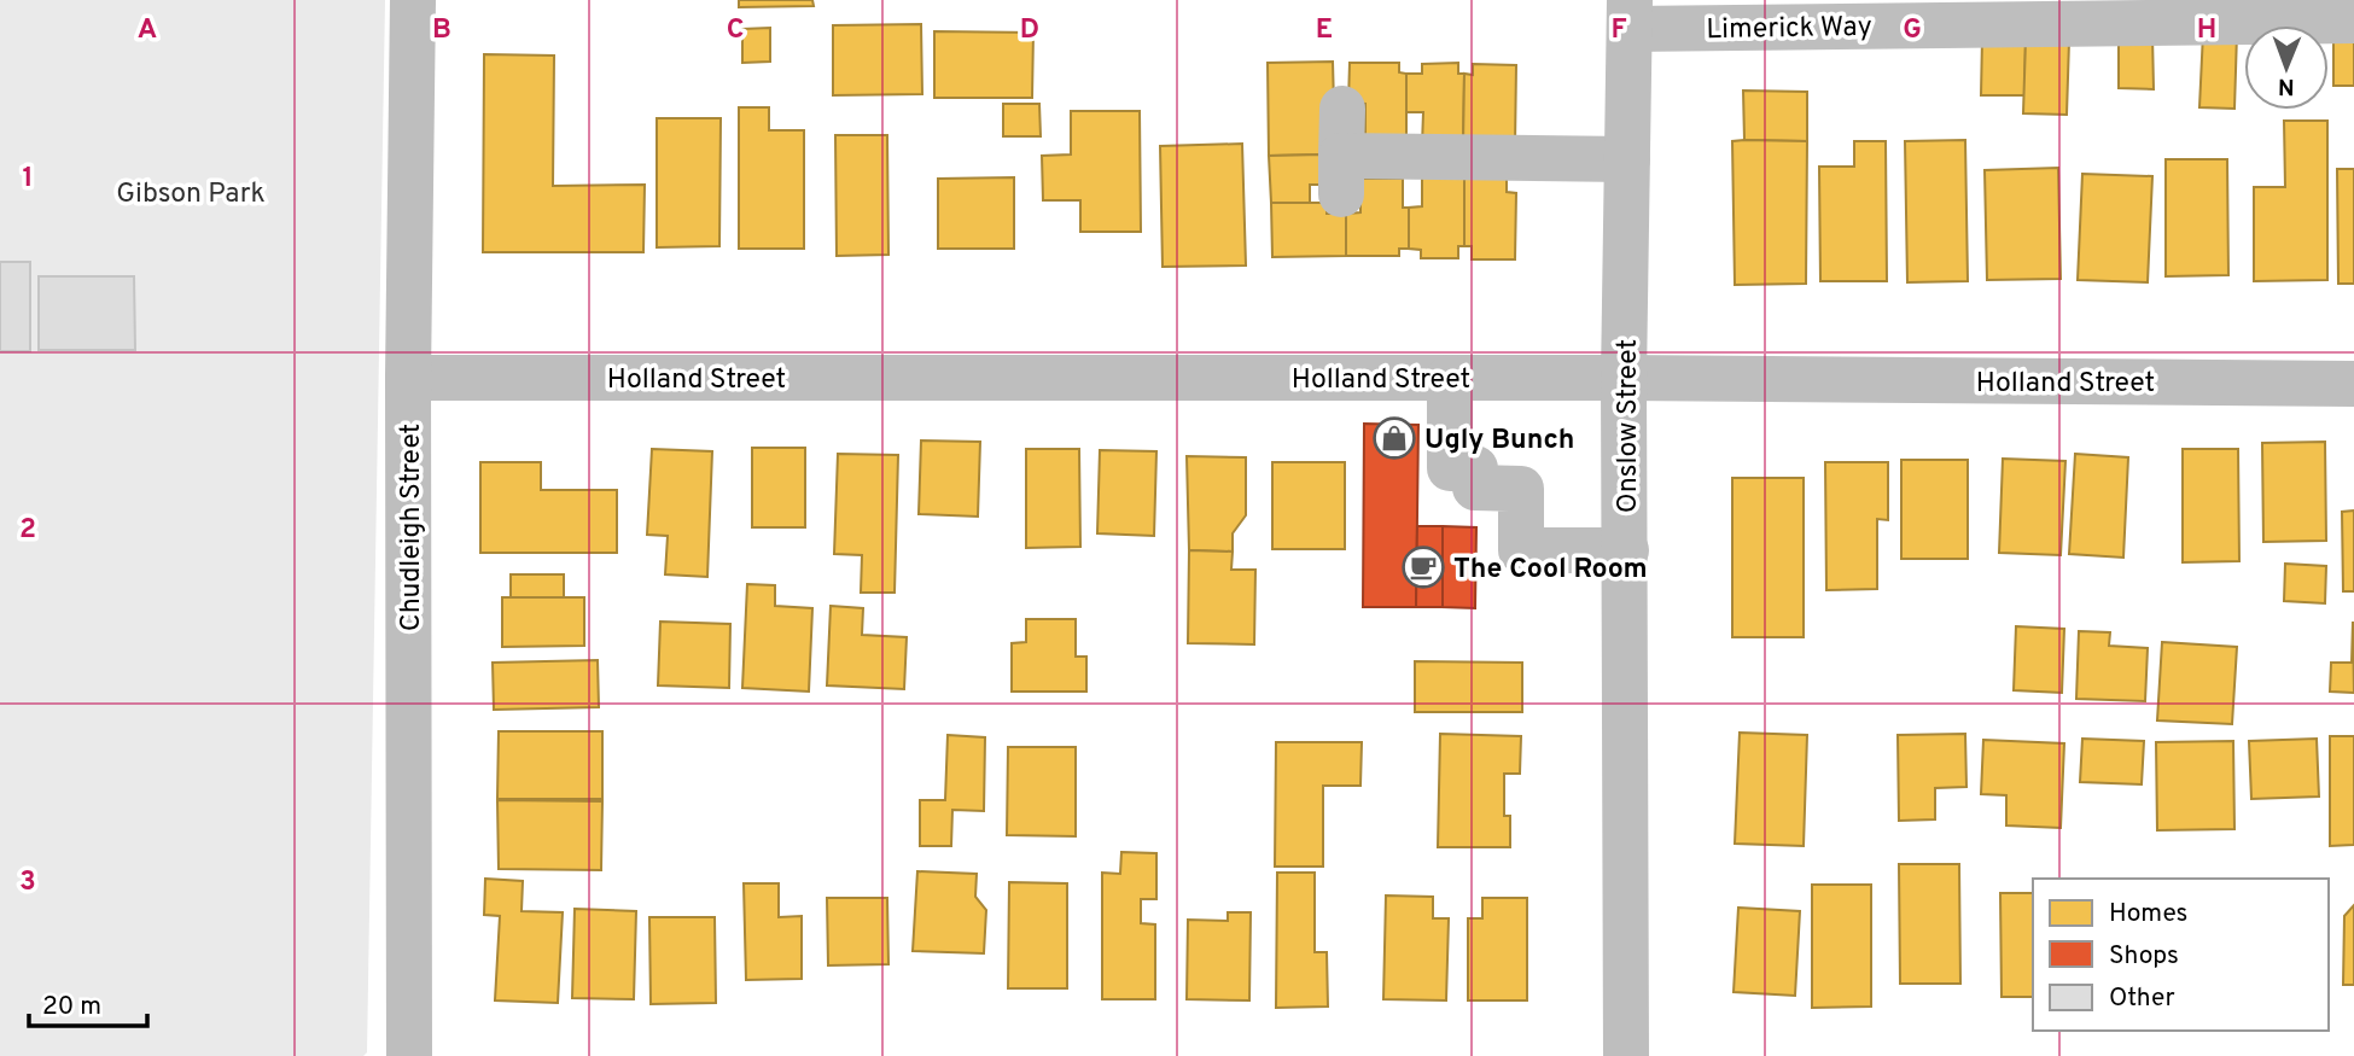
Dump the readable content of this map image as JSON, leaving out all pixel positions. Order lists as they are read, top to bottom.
{
  "streets": {
    "street": [
      "Limerick Way",
      "Holland Street",
      "Onslow Street",
      "Chudleigh Street"
    ]
  },
  "crossings": [
    ["Limerick Way", "Onslow Street"],
    ["Holland Street", "Onslow Street"],
    ["Holland Street", "Chudleigh Street"]
  ],
  "parks": ["Gibson Park"],
  "places": {
    "shop": ["Ugly Bunch"],
    "cafe": ["The Cool Room"]
  },
  "legend": ["Homes", "Shops", "Other"],
  "scale_bar": "20 m",
  "north": "bottom",
  "grid": {
    "columns": [
      "A",
      "B",
      "C",
      "D",
      "E",
      "F",
      "G",
      "H"
    ],
    "rows": ["1", "2", "3"]
  }
}
